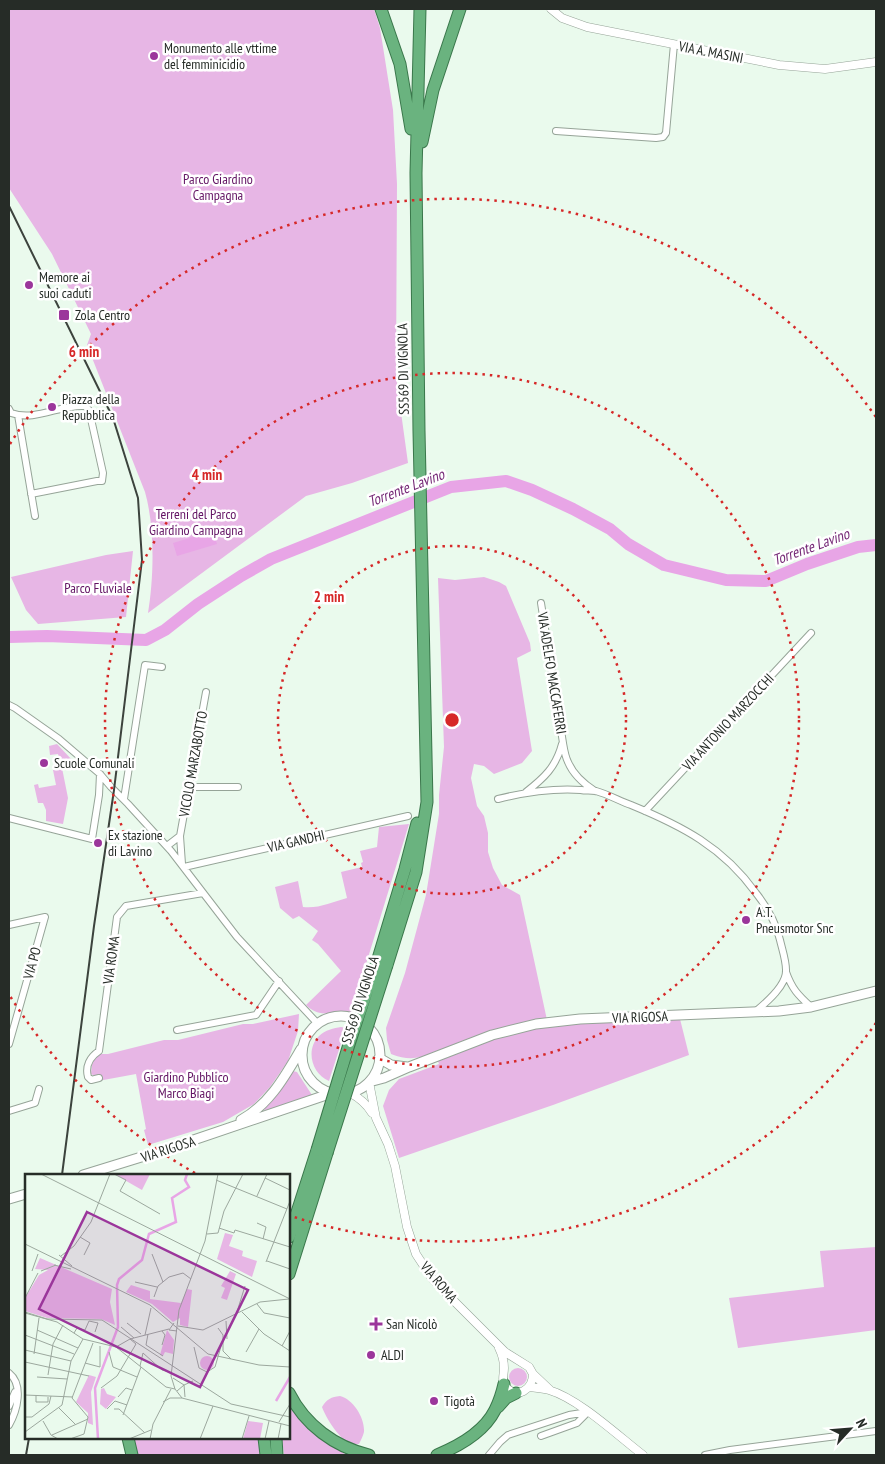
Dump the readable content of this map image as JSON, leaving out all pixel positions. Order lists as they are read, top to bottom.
{
  "streets": {
    "highway": ["SS569 DI VIGNOLA"],
    "main road": ["VIA RIGOSA"],
    "street": [
      "VIA A. MASINI",
      "VIA ADELFO MACCAFERRI",
      "VIA ANTONIO MARZOCCHI",
      "VICOLO MARZABOTTO",
      "VIA GANDHI",
      "VIA ROMA",
      "VIA PO"
    ]
  },
  "crossings": [
    ["VICOLO MARZABOTTO", "VIA GANDHI"],
    ["VIA ROMA", "VIA RIGOSA"]
  ],
  "water": ["Torrente Lavino"],
  "parks": [
    "Parco Giardino Campagna",
    "Terreni del Parco Giardino Campagna",
    "Parco Fluviale",
    "Giardino Pubblico Marco Biagi"
  ],
  "places": {
    "other": [
      "Monumento alle vttime del femminicidio",
      "Memore ai suoi caduti",
      "Piazza della Repubblica",
      "Scuole Comunali",
      "Ex stazione di Lavino",
      "A.T. Pneusmotor Snc",
      "ALDI",
      "Tigotà"
    ],
    "transit": ["Zola Centro"],
    "health": ["San Nicolò"]
  },
  "north": "top right",
  "rings": ["6 min", "4 min", "2 min"]
}
